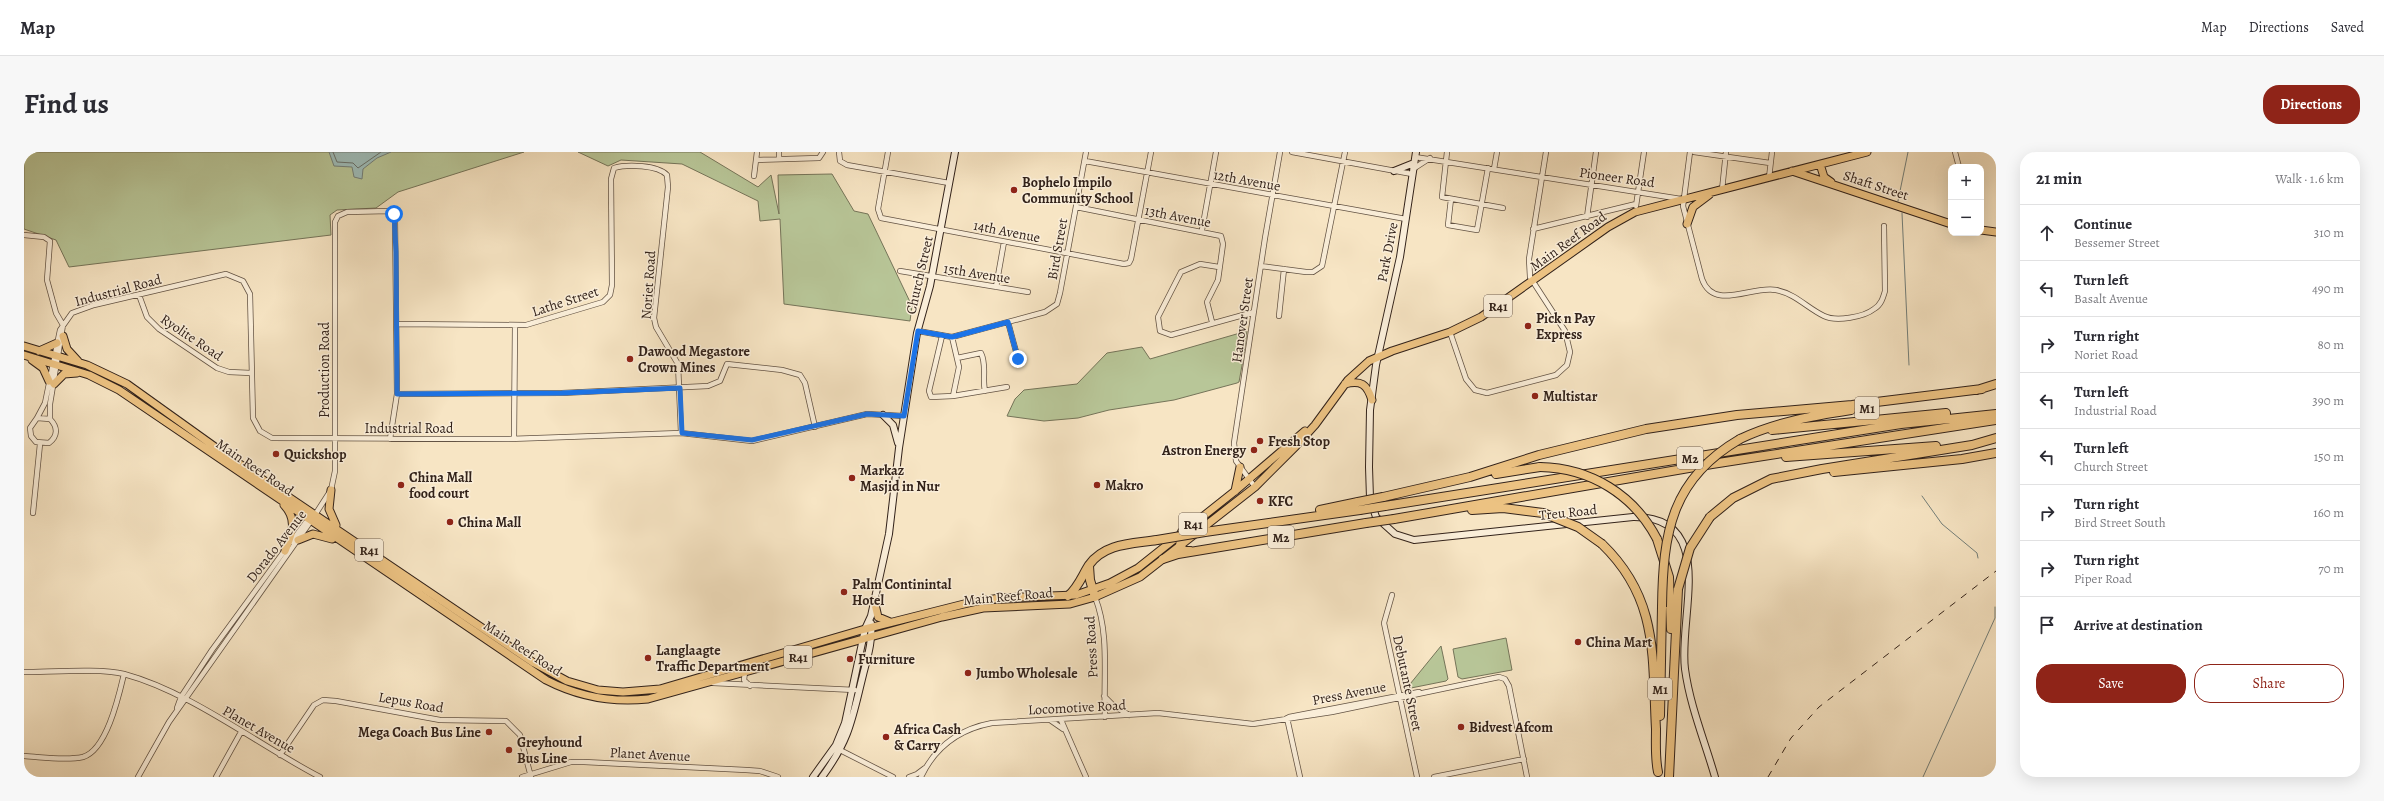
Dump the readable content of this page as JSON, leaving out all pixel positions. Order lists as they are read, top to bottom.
{
  "streets": {
    "highway": ["M1", "M2"],
    "main road": ["Shaft Street", "Main Reef Road", "R41"],
    "street": [
      "Pioneer Road",
      "12th Avenue",
      "13th Avenue",
      "14th Avenue",
      "Bird Street",
      "Park Drive",
      "15th Avenue",
      "Church Street",
      "Noriet Road",
      "Industrial Road",
      "Lathe Street",
      "Hanover Street",
      "Ryolite Road",
      "Production Road",
      "Treu Road",
      "Dorado Avenue",
      "Press Road",
      "Debutante Street",
      "Press Avenue",
      "Lepus Road",
      "Locomotive Road",
      "Planet Avenue"
    ]
  },
  "crossings": [
    ["Pioneer Road", "Main Reef Road"],
    ["Pioneer Road", "Park Drive"],
    ["12th Avenue", "Bird Street"],
    ["12th Avenue", "Park Drive"],
    ["12th Avenue", "Hanover Street"],
    ["Shaft Street", "Main Reef Road"],
    ["13th Avenue", "14th Avenue"],
    ["13th Avenue", "Bird Street"],
    ["14th Avenue", "Bird Street"],
    ["14th Avenue", "Church Street"],
    ["Main Reef Road", "Park Drive"],
    ["Main Reef Road", "Church Street"],
    ["Main Reef Road", "Hanover Street"],
    ["Main Reef Road", "Production Road"],
    ["Main Reef Road", "Treu Road"],
    ["Main Reef Road", "Dorado Avenue"],
    ["Main Reef Road", "Press Road"],
    ["Park Drive", "Treu Road"],
    ["15th Avenue", "Church Street"],
    ["Church Street", "Industrial Road"],
    ["Noriet Road", "Industrial Road"],
    ["Noriet Road", "Lathe Street"],
    ["Industrial Road", "Ryolite Road"],
    ["Industrial Road", "Production Road"],
    ["Lathe Street", "Production Road"],
    ["Production Road", "Dorado Avenue"],
    ["Dorado Avenue", "Planet Avenue"],
    ["Press Road", "Locomotive Road"],
    ["Debutante Street", "Press Avenue"],
    ["Press Avenue", "Locomotive Road"],
    ["Lepus Road", "Planet Avenue"]
  ],
  "places": [
    "Bophelo Impilo Community School",
    "Pick n Pay Express",
    "Dawood Megastore Crown Mines",
    "Multistar",
    "Fresh Stop",
    "Astron Energy",
    "Quickshop",
    "Markaz Masjid in Nur",
    "China Mall food court",
    "Makro",
    "KFC",
    "China Mall",
    "Palm Continintal Hotel",
    "China Mart",
    "Langlaagte Traffic Department",
    "Furniture",
    "Jumbo Wholesale",
    "Bidvest Afcom",
    "Mega Coach Bus Line",
    "Africa Cash & Carry",
    "Greyhound Bus Line"
  ],
  "page": {
    "header": "Map",
    "nav": ["Map", "Directions", "Saved"],
    "title": "Find us",
    "buttons": [
      "Directions",
      ["Save", "Share"]
    ],
    "heading": ["21 min", "Walk · 1.6 km"],
    "map_buttons": ["+", "−"],
    "list": [
      ["Continue", "Bessemer Street", "310 m"],
      ["Turn left", "Basalt Avenue", "490 m"],
      ["Turn right", "Noriet Road", "80 m"],
      ["Turn left", "Industrial Road", "390 m"],
      ["Turn left", "Church Street", "150 m"],
      ["Turn right", "Bird Street South", "160 m"],
      ["Turn right", "Piper Road", "70 m"],
      "Arrive at destination"
    ]
  }
}
